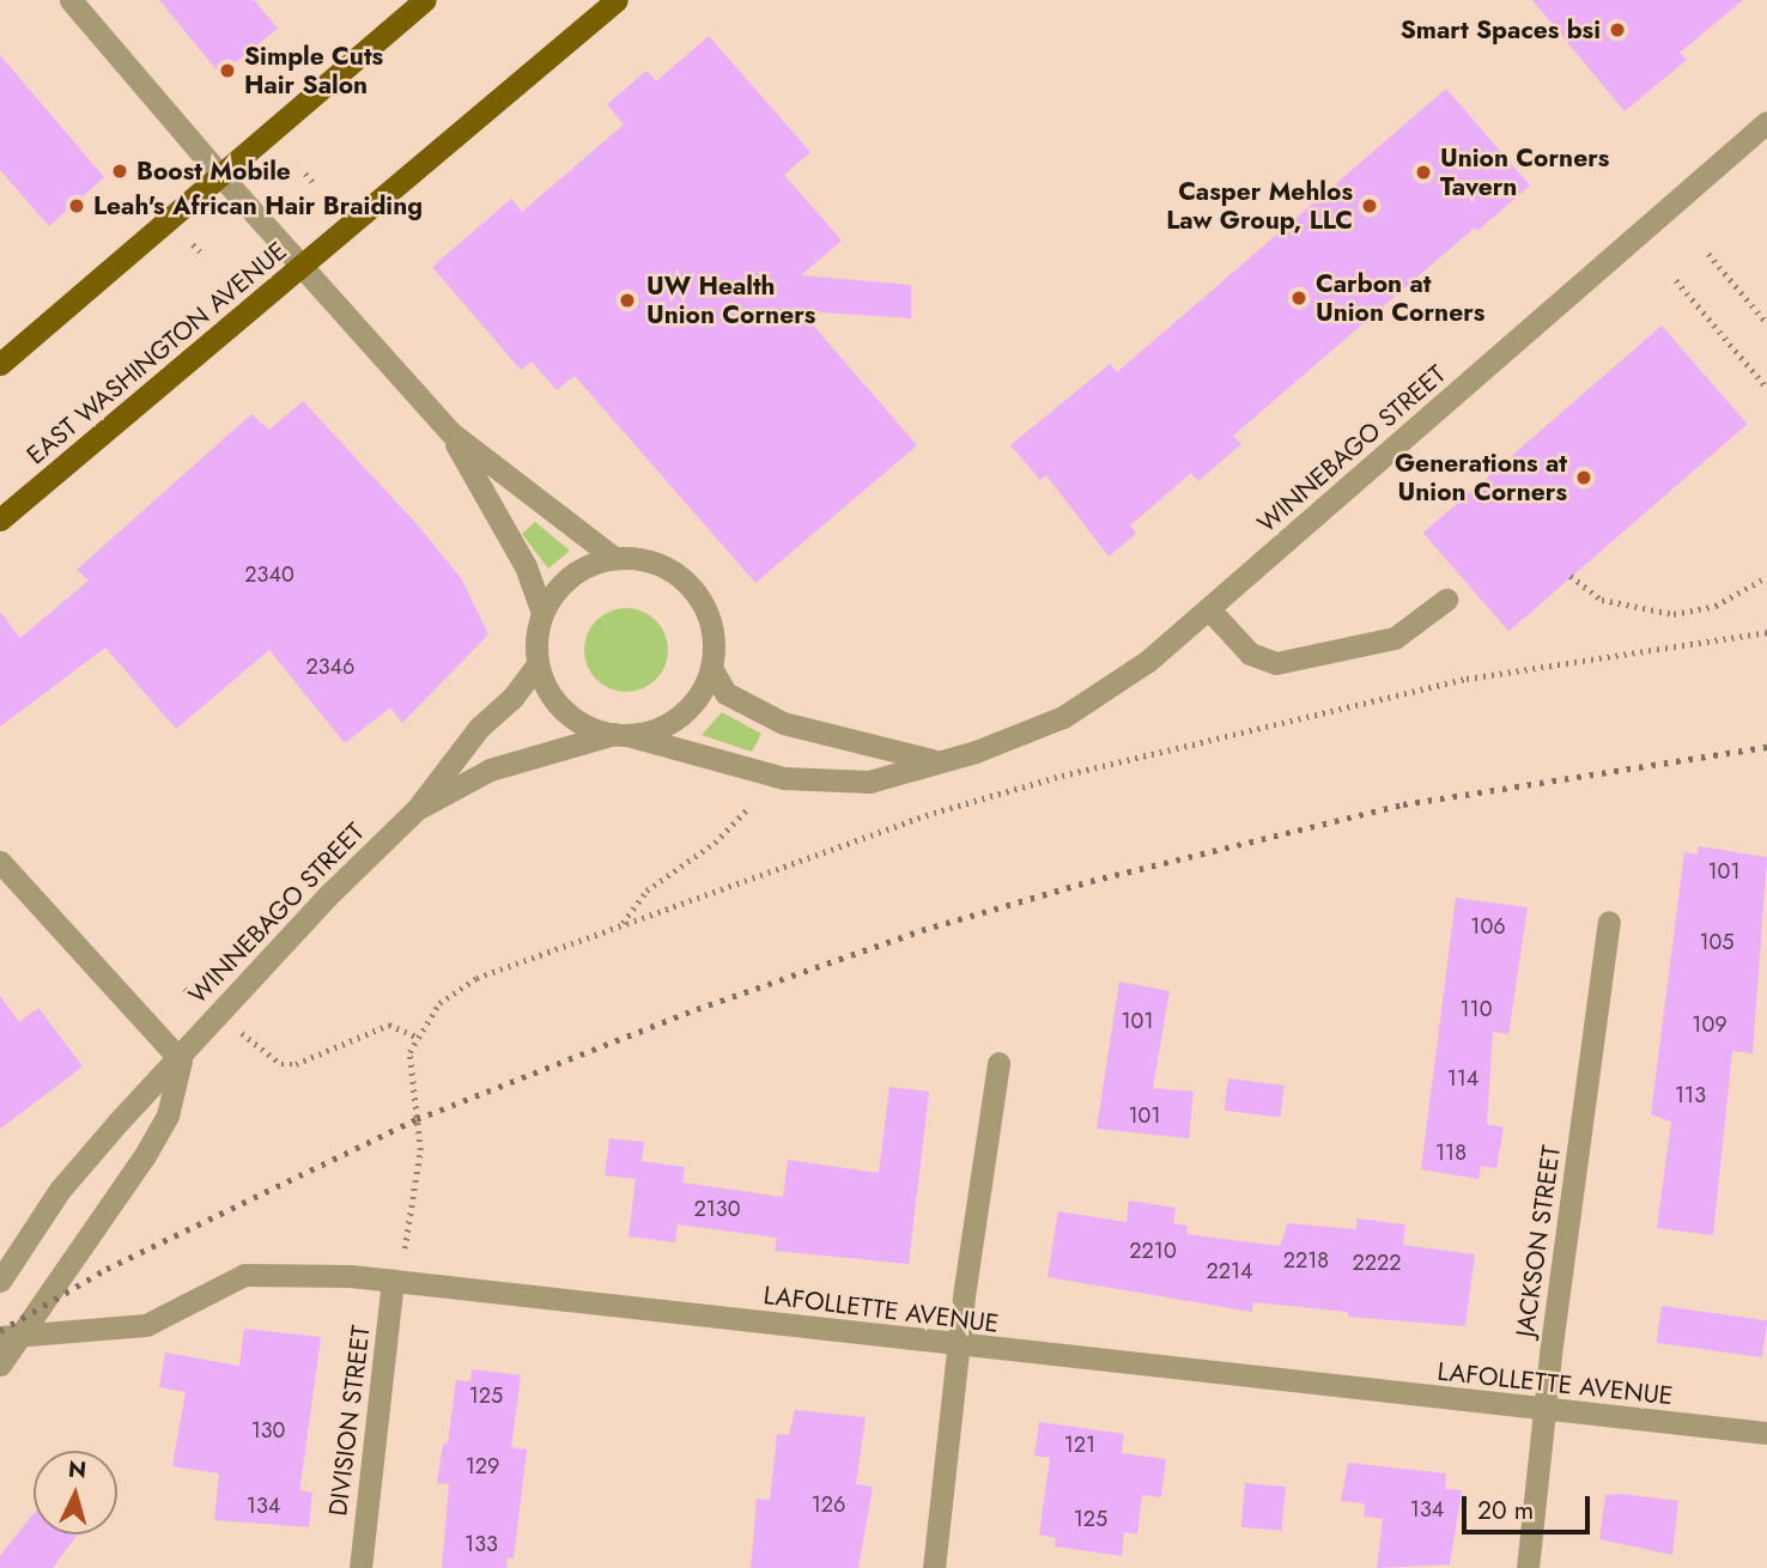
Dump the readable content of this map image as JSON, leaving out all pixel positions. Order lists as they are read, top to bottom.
{
  "streets": {
    "main road": ["EAST WASHINGTON AVENUE"],
    "street": [
      "WINNEBAGO STREET",
      "JACKSON STREET",
      "LAFOLLETTE AVENUE",
      "DIVISION STREET"
    ]
  },
  "crossings": [
    ["WINNEBAGO STREET", "LAFOLLETTE AVENUE"],
    ["JACKSON STREET", "LAFOLLETTE AVENUE"],
    ["LAFOLLETTE AVENUE", "DIVISION STREET"]
  ],
  "places": [
    "Smart Spaces bsi",
    "Simple Cuts Hair Salon",
    "Boost Mobile",
    "Union Corners Tavern",
    "Leah's African Hair Braiding",
    "Casper Mehlos Law Group, LLC",
    "Carbon at Union Corners",
    "UW Health Union Corners",
    "Generations at Union Corners"
  ],
  "house_numbers": [
    "2340",
    "2346",
    "101",
    "106",
    "105",
    "110",
    "101",
    "109",
    "114",
    "113",
    "101",
    "118",
    "2130",
    "2210",
    "2218",
    "2222",
    "2214",
    "125",
    "130",
    "121",
    "129",
    "126",
    "134",
    "134",
    "125",
    "133"
  ],
  "scale_bar": "20 m",
  "north": "top"
}
